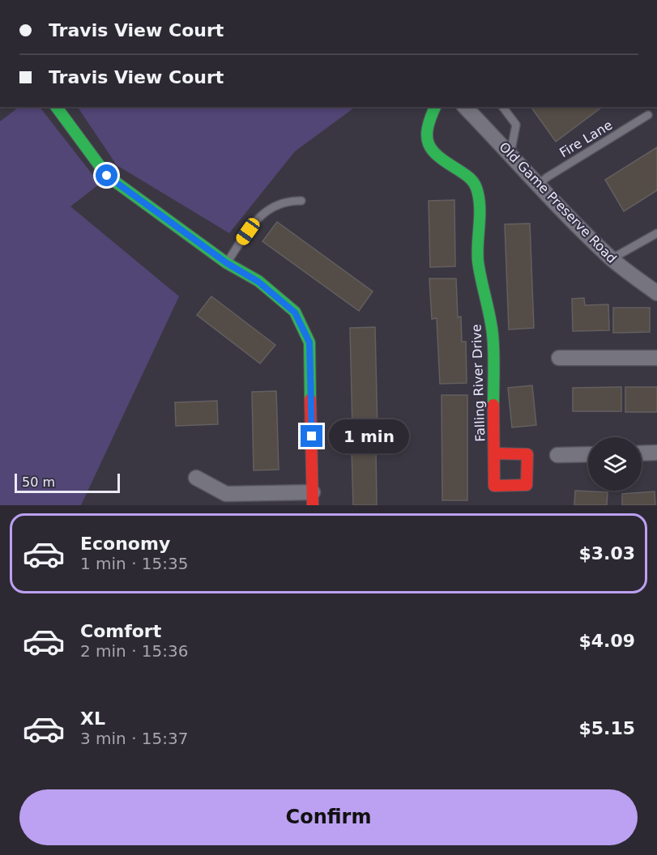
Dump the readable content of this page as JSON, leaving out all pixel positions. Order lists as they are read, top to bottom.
{
  "streets": {
    "street": ["Old Game Preserve Road", "Falling River Drive"],
    "lane": ["Fire Lane"]
  },
  "crossings": [
    ["Fire Lane", "Old Game Preserve Road"]
  ],
  "scale_bar": "50 m",
  "page": {
    "banner": ["Travis View Court", "Travis View Court"],
    "bubble": "1 min",
    "scale": "50 m",
    "list": [
      {
        "name": "Economy",
        "note": "1 min · 15:35",
        "value": "$3.03"
      },
      {
        "name": "Comfort",
        "note": "2 min · 15:36",
        "value": "$4.09"
      },
      {
        "name": "XL",
        "note": "3 min · 15:37",
        "value": "$5.15"
      }
    ],
    "buttons": "Confirm"
  }
}
